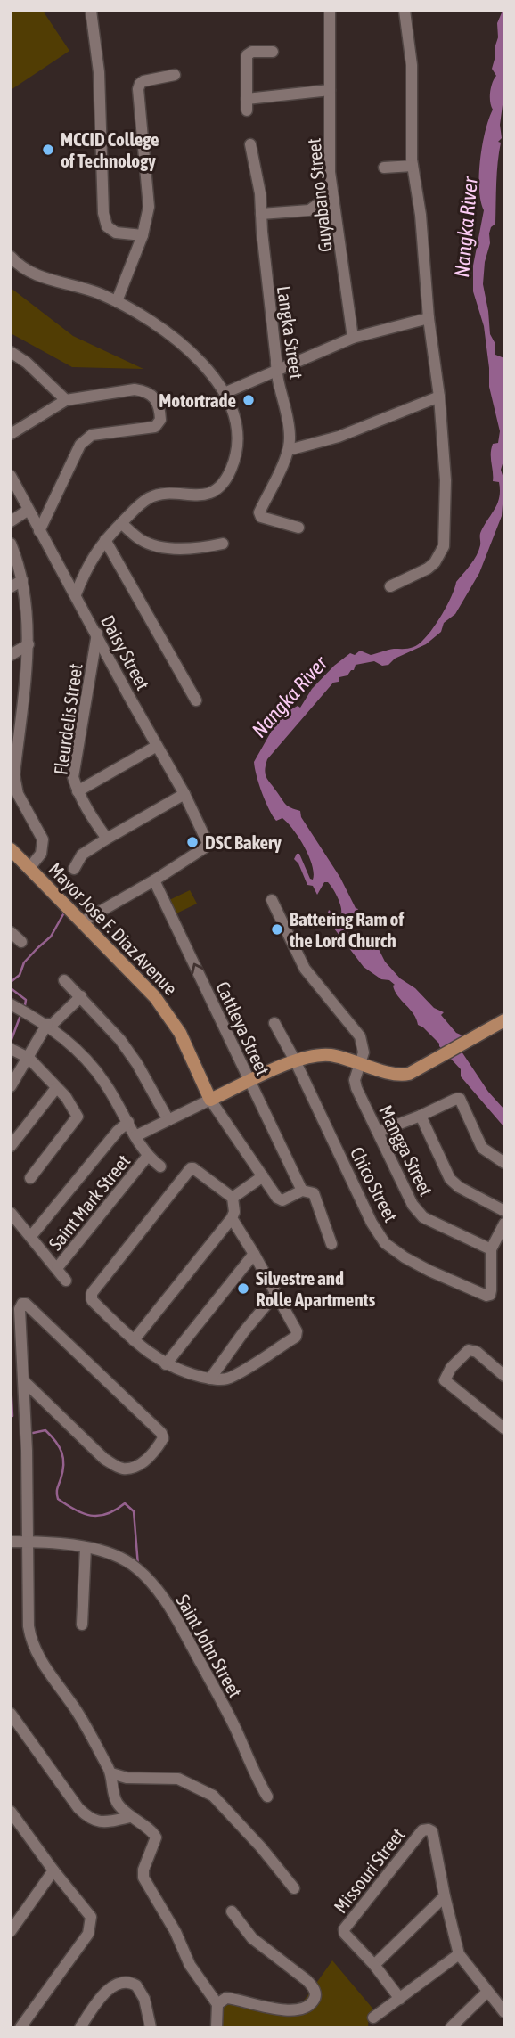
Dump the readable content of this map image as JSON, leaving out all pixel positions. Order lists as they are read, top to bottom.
{
  "streets": {
    "main road": ["Mayor Jose F. Diaz Avenue"],
    "street": [
      "Guyabano Street",
      "Langka Street",
      "Daisy Street",
      "Fleurdelis Street",
      "Cattleya Street",
      "Mangga Street",
      "Chico Street",
      "Saint Mark Street",
      "Saint John Street",
      "Missouri Street"
    ]
  },
  "crossings": [
    ["Daisy Street", "Fleurdelis Street"],
    ["Daisy Street", "Cattleya Street"],
    ["Mangga Street", "Chico Street"]
  ],
  "water": ["Nangka River"],
  "places": [
    "MCCID College of Technology",
    "Motortrade",
    "DSC Bakery",
    "Battering Ram of the Lord Church",
    "Silvestre and Rolle Apartments"
  ]
}
